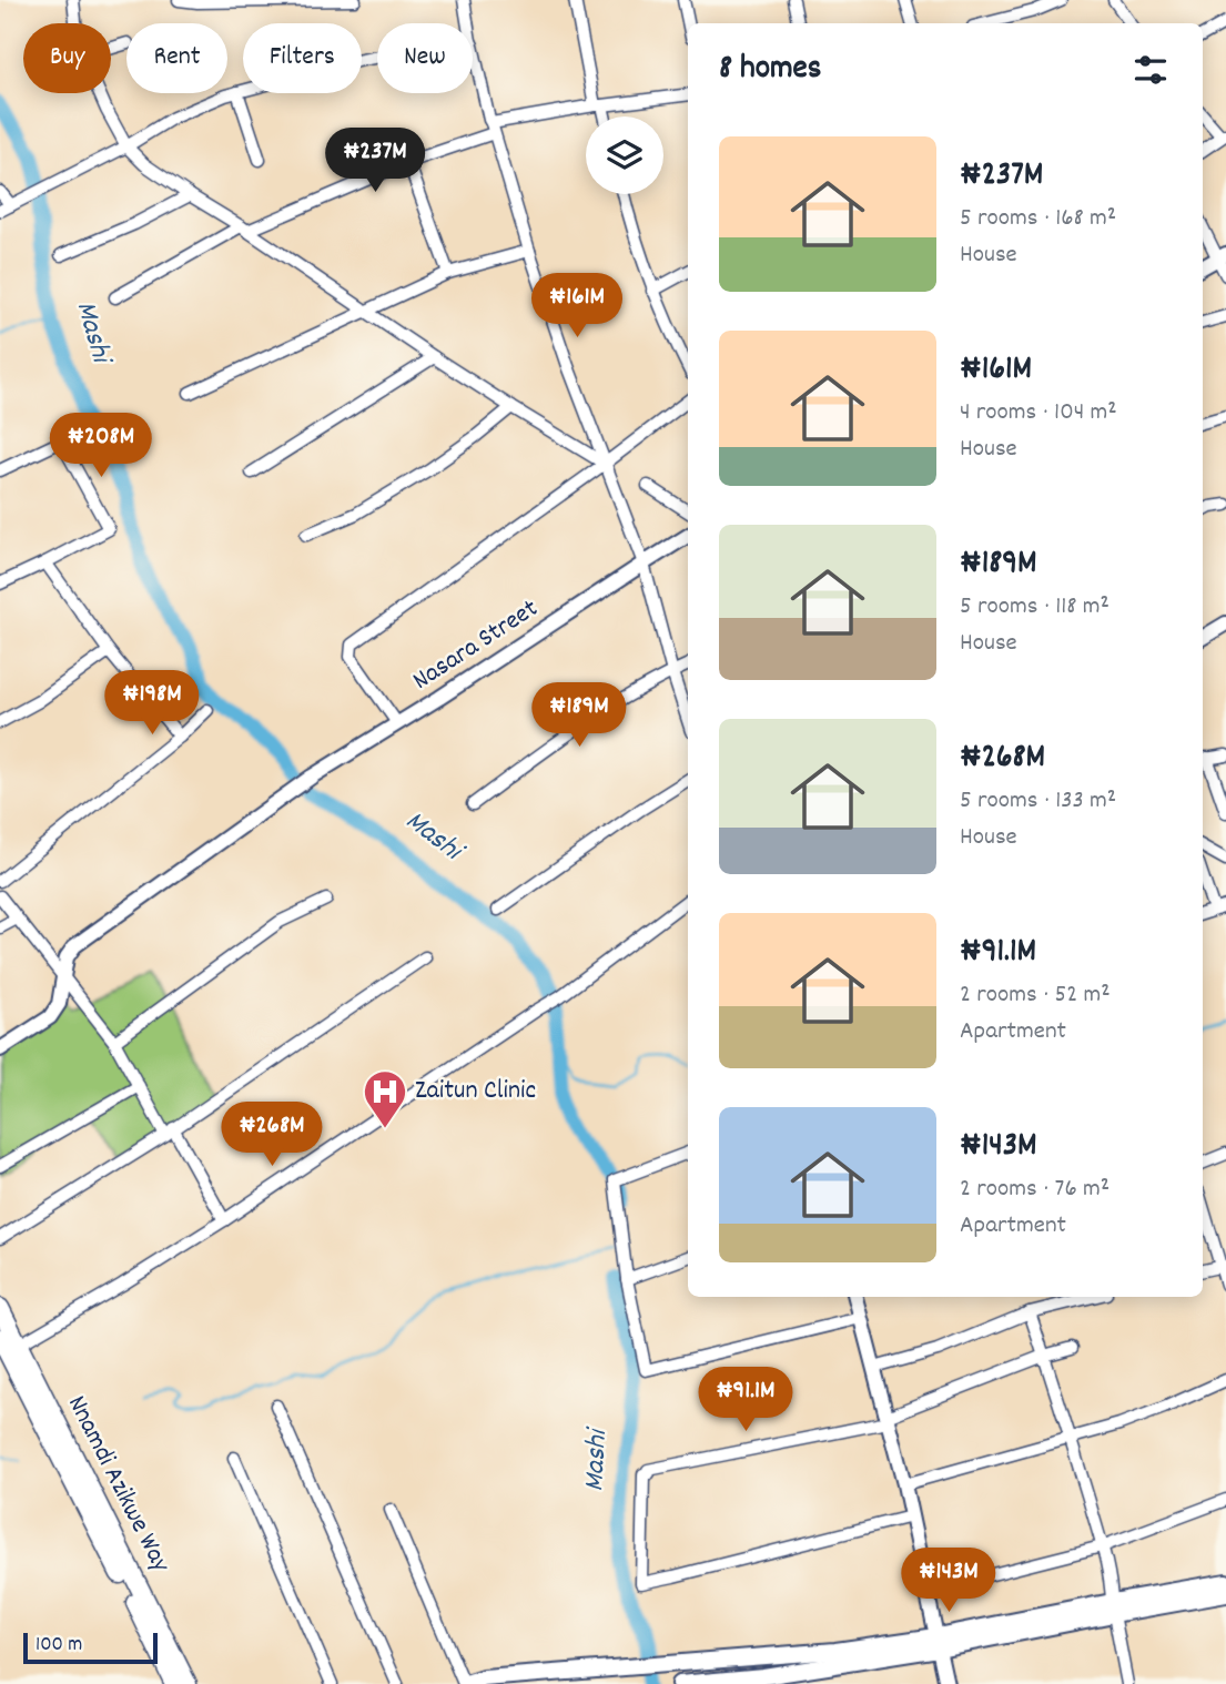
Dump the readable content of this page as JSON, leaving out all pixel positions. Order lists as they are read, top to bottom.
{
  "streets": {
    "highway": ["Nnamdi Azikwe Way"],
    "street": ["Nasara Street"]
  },
  "water": ["Mashi"],
  "places": {
    "hospital": ["Zaitun Clinic"]
  },
  "scale_bar": "100 m",
  "page": {
    "chip": [
      "Buy",
      "Rent",
      "Filters",
      "New"
    ],
    "heading": "8 homes",
    "list": [
      {
        "name": "₦237M",
        "note": "5 rooms · 168 m² · House"
      },
      {
        "name": "₦161M",
        "note": "4 rooms · 104 m² · House"
      },
      {
        "name": "₦189M",
        "note": "5 rooms · 118 m² · House"
      },
      {
        "name": "₦268M",
        "note": "5 rooms · 133 m² · House"
      },
      {
        "name": "₦91.1M",
        "note": "2 rooms · 52 m² · Apartment"
      },
      {
        "name": "₦143M",
        "note": "2 rooms · 76 m² · Apartment"
      }
    ],
    "price": [
      "₦237M",
      "₦161M",
      "₦208M",
      "₦198M",
      "₦189M",
      "₦268M",
      "₦91.1M",
      "₦143M"
    ],
    "scale": "100 m"
  }
}
